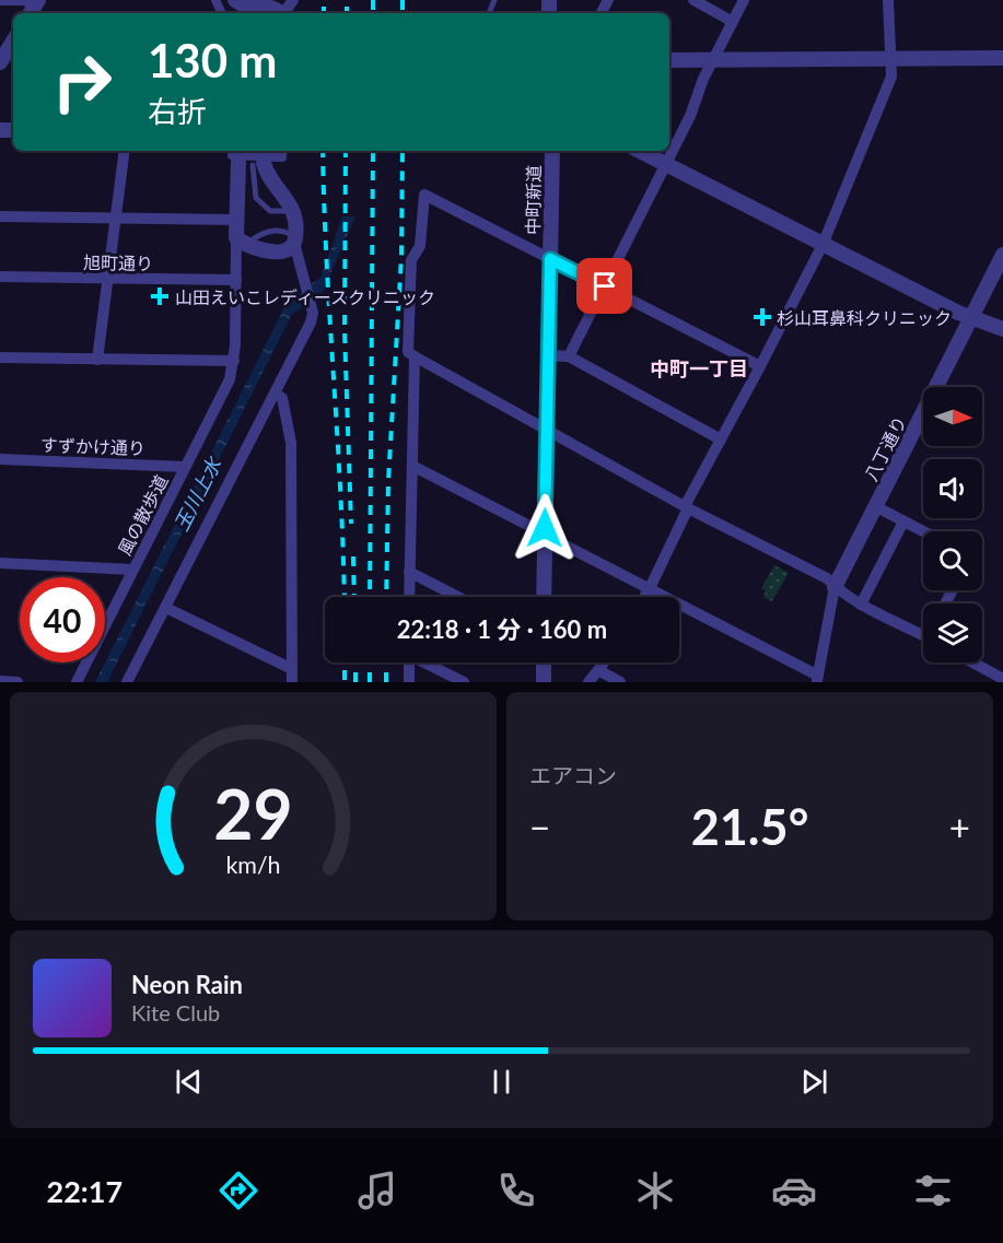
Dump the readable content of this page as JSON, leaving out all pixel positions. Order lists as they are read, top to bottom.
{
  "streets": {
    "street": [
      "中町新道",
      "旭町通り",
      "すずかけ通り",
      "八丁通り",
      "風の散歩道"
    ]
  },
  "crossings": [
    ["旭町通り", "風の散歩道"],
    ["すずかけ通り", "風の散歩道"]
  ],
  "districts": ["中町一丁目"],
  "water": ["玉川上水"],
  "places": {
    "health": ["山田えいこレディースクリニック", "杉山耳鼻科クリニック"]
  },
  "north": "right",
  "page": {
    "turn": ["130 m", "右折"],
    "limit": "40",
    "trip": "22:18 · 1 分 · 160 m",
    "tile": "エアコン",
    "heat": ["−", "21.5°", "+"],
    "song": ["Neon Rain", "Kite Club"],
    "tabs": "22:17",
    "gauge": ["29", "km/h"]
  }
}
